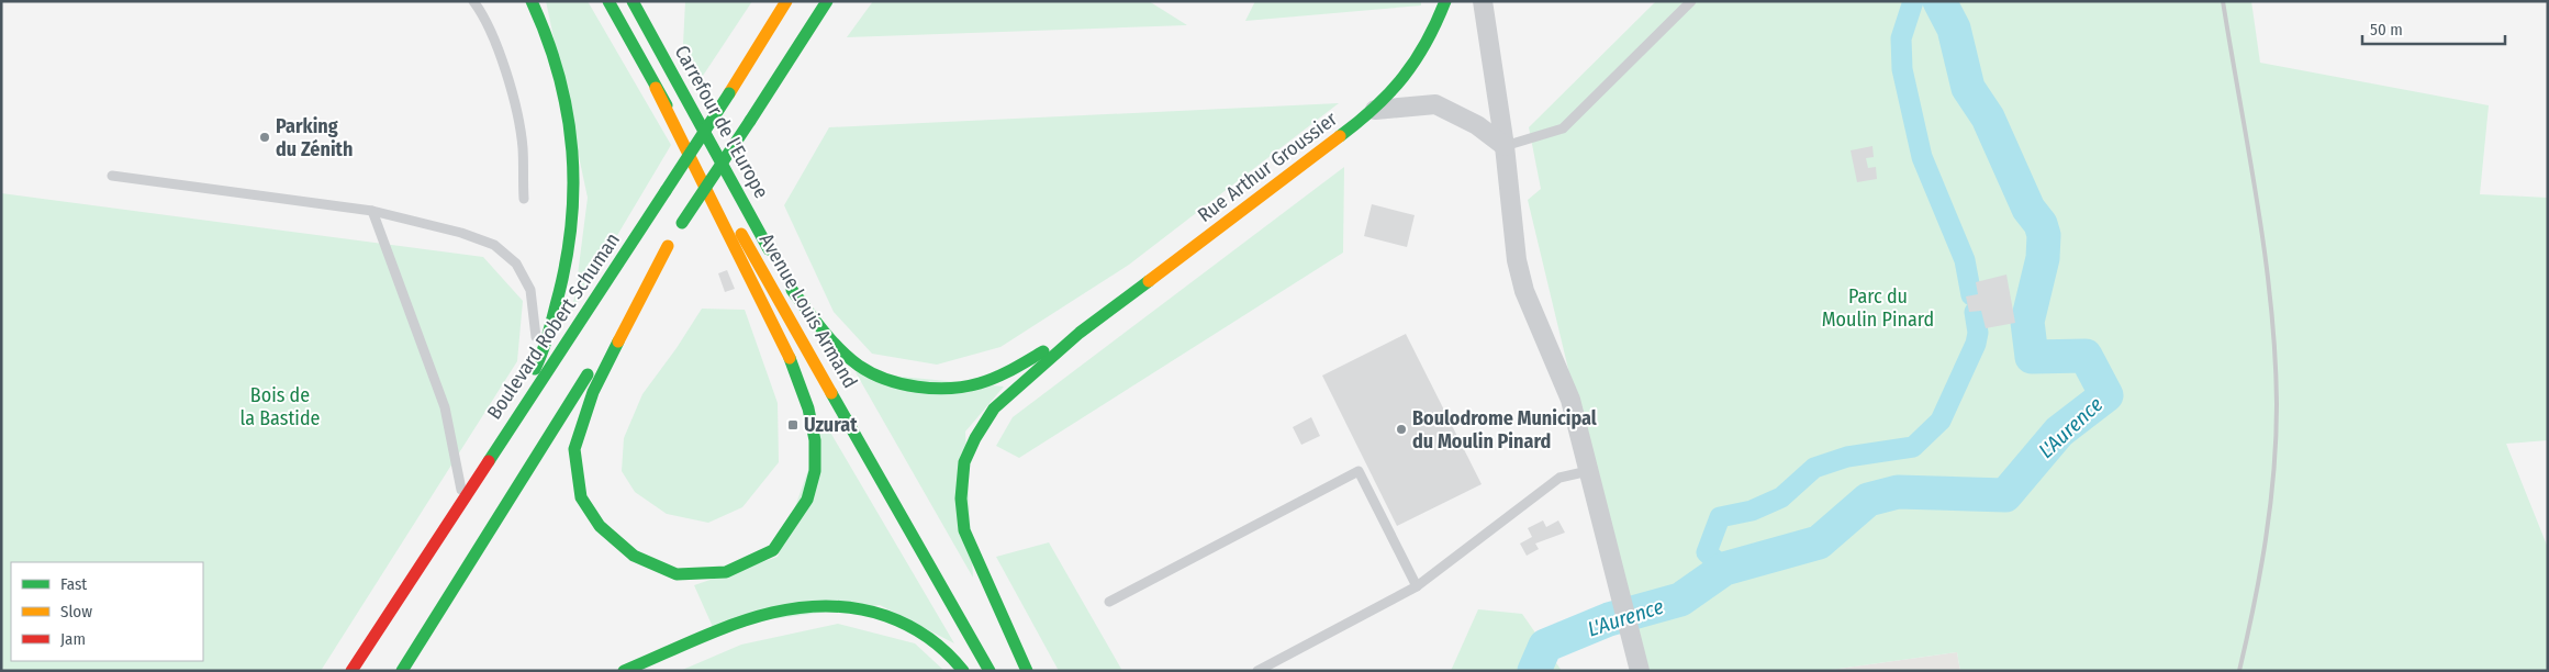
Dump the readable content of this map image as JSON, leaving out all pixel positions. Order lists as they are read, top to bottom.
{
  "streets": {
    "main road": [
      "Carrefour de l'Europe",
      "Rue Arthur Groussier",
      "Avenue Louis Armand",
      "Boulevard Robert Schuman"
    ]
  },
  "crossings": [
    ["Rue Arthur Groussier", "Avenue Louis Armand"]
  ],
  "water": ["L'Aurence"],
  "parks": ["Parc du Moulin Pinard", "Bois de la Bastide"],
  "places": {
    "other": ["Parking du Zénith", "Boulodrome Municipal du Moulin Pinard"],
    "transit": ["Uzurat"]
  },
  "legend": ["Fast", "Slow", "Jam"],
  "scale_bar": "50 m"
}
